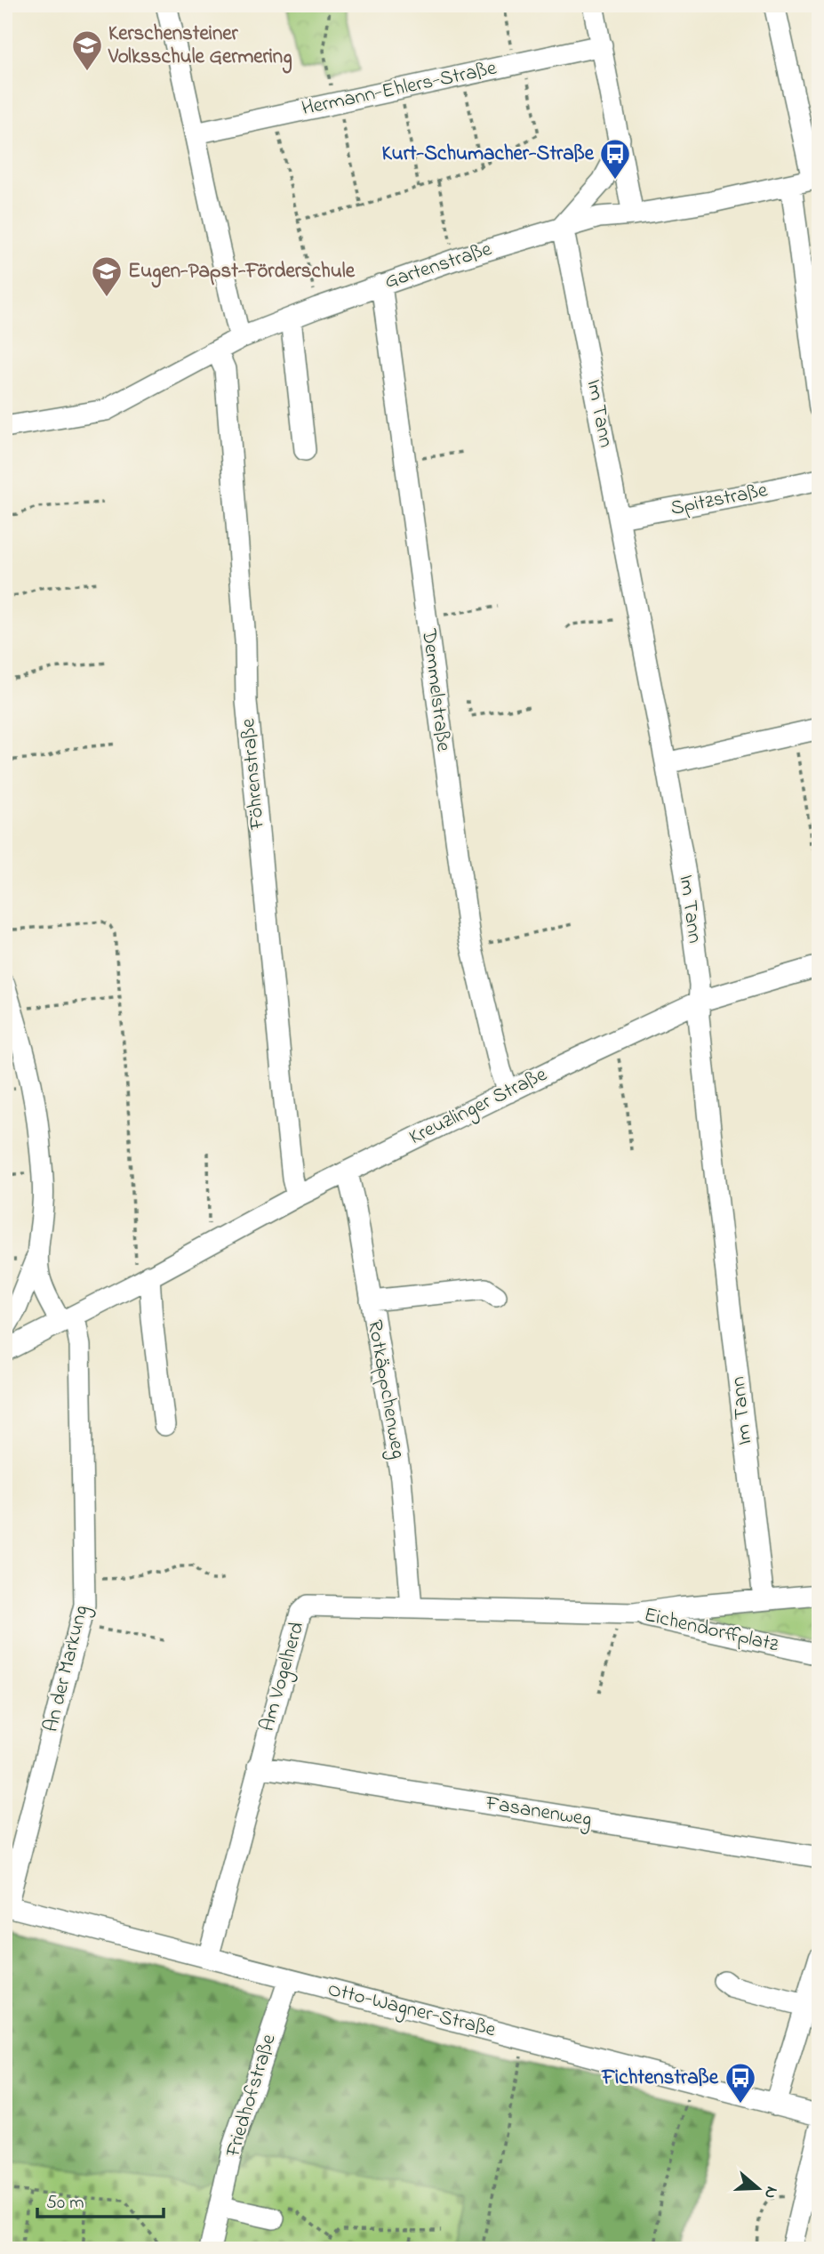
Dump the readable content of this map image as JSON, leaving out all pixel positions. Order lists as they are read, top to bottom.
{
  "streets": {
    "street": [
      "Hermann-Ehlers-Straße",
      "Gartenstraße",
      "Im Tann",
      "Spitzstraße",
      "Demmelstraße",
      "Föhrenstraße",
      "Kreuzlinger Straße",
      "Rotkäppchenweg",
      "Eichendorffplatz",
      "An der Markung",
      "Am Vogelherd",
      "Fasanenweg",
      "Otto-Wagner-Straße",
      "Friedhofstraße"
    ]
  },
  "crossings": [
    ["Gartenstraße", "Im Tann"],
    ["Gartenstraße", "Demmelstraße"],
    ["Gartenstraße", "Föhrenstraße"],
    ["Im Tann", "Spitzstraße"],
    ["Im Tann", "Kreuzlinger Straße"],
    ["Im Tann", "Eichendorffplatz"],
    ["Demmelstraße", "Kreuzlinger Straße"],
    ["Föhrenstraße", "Kreuzlinger Straße"],
    ["Kreuzlinger Straße", "Rotkäppchenweg"],
    ["Kreuzlinger Straße", "An der Markung"],
    ["Rotkäppchenweg", "Am Vogelherd"],
    ["Eichendorffplatz", "Am Vogelherd"],
    ["An der Markung", "Otto-Wagner-Straße"],
    ["Am Vogelherd", "Fasanenweg"],
    ["Am Vogelherd", "Otto-Wagner-Straße"],
    ["Otto-Wagner-Straße", "Friedhofstraße"]
  ],
  "places": {
    "school or university": ["Kerschensteiner Volksschule Germering", "Eugen-Papst-Förderschule"],
    "bus stop": ["Kurt-Schumacher-Straße", "Fichtenstraße"]
  },
  "scale_bar": "50 m",
  "north": "right"
}
